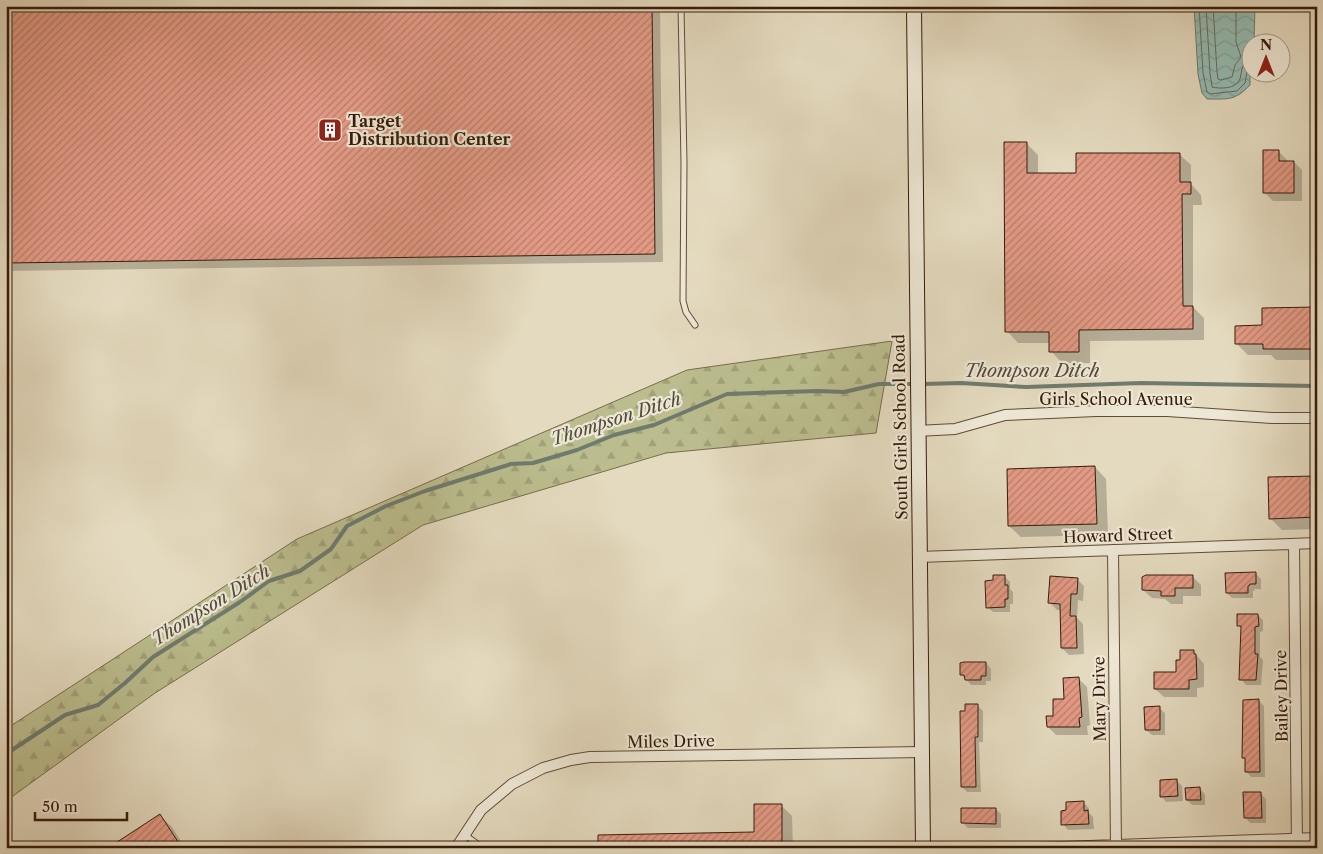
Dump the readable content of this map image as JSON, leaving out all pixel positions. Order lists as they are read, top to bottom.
{
  "streets": {
    "main road": ["South Girls School Road"],
    "street": [
      "Girls School Avenue",
      "Howard Street",
      "Bailey Drive",
      "Mary Drive",
      "Miles Drive"
    ]
  },
  "crossings": [
    ["Girls School Avenue", "South Girls School Road"],
    ["South Girls School Road", "Howard Street"],
    ["South Girls School Road", "Miles Drive"],
    ["Howard Street", "Bailey Drive"],
    ["Howard Street", "Mary Drive"]
  ],
  "water": ["Thompson Ditch"],
  "places": {
    "building": ["Target Distribution Center"]
  },
  "scale_bar": "50 m",
  "north": "top"
}
